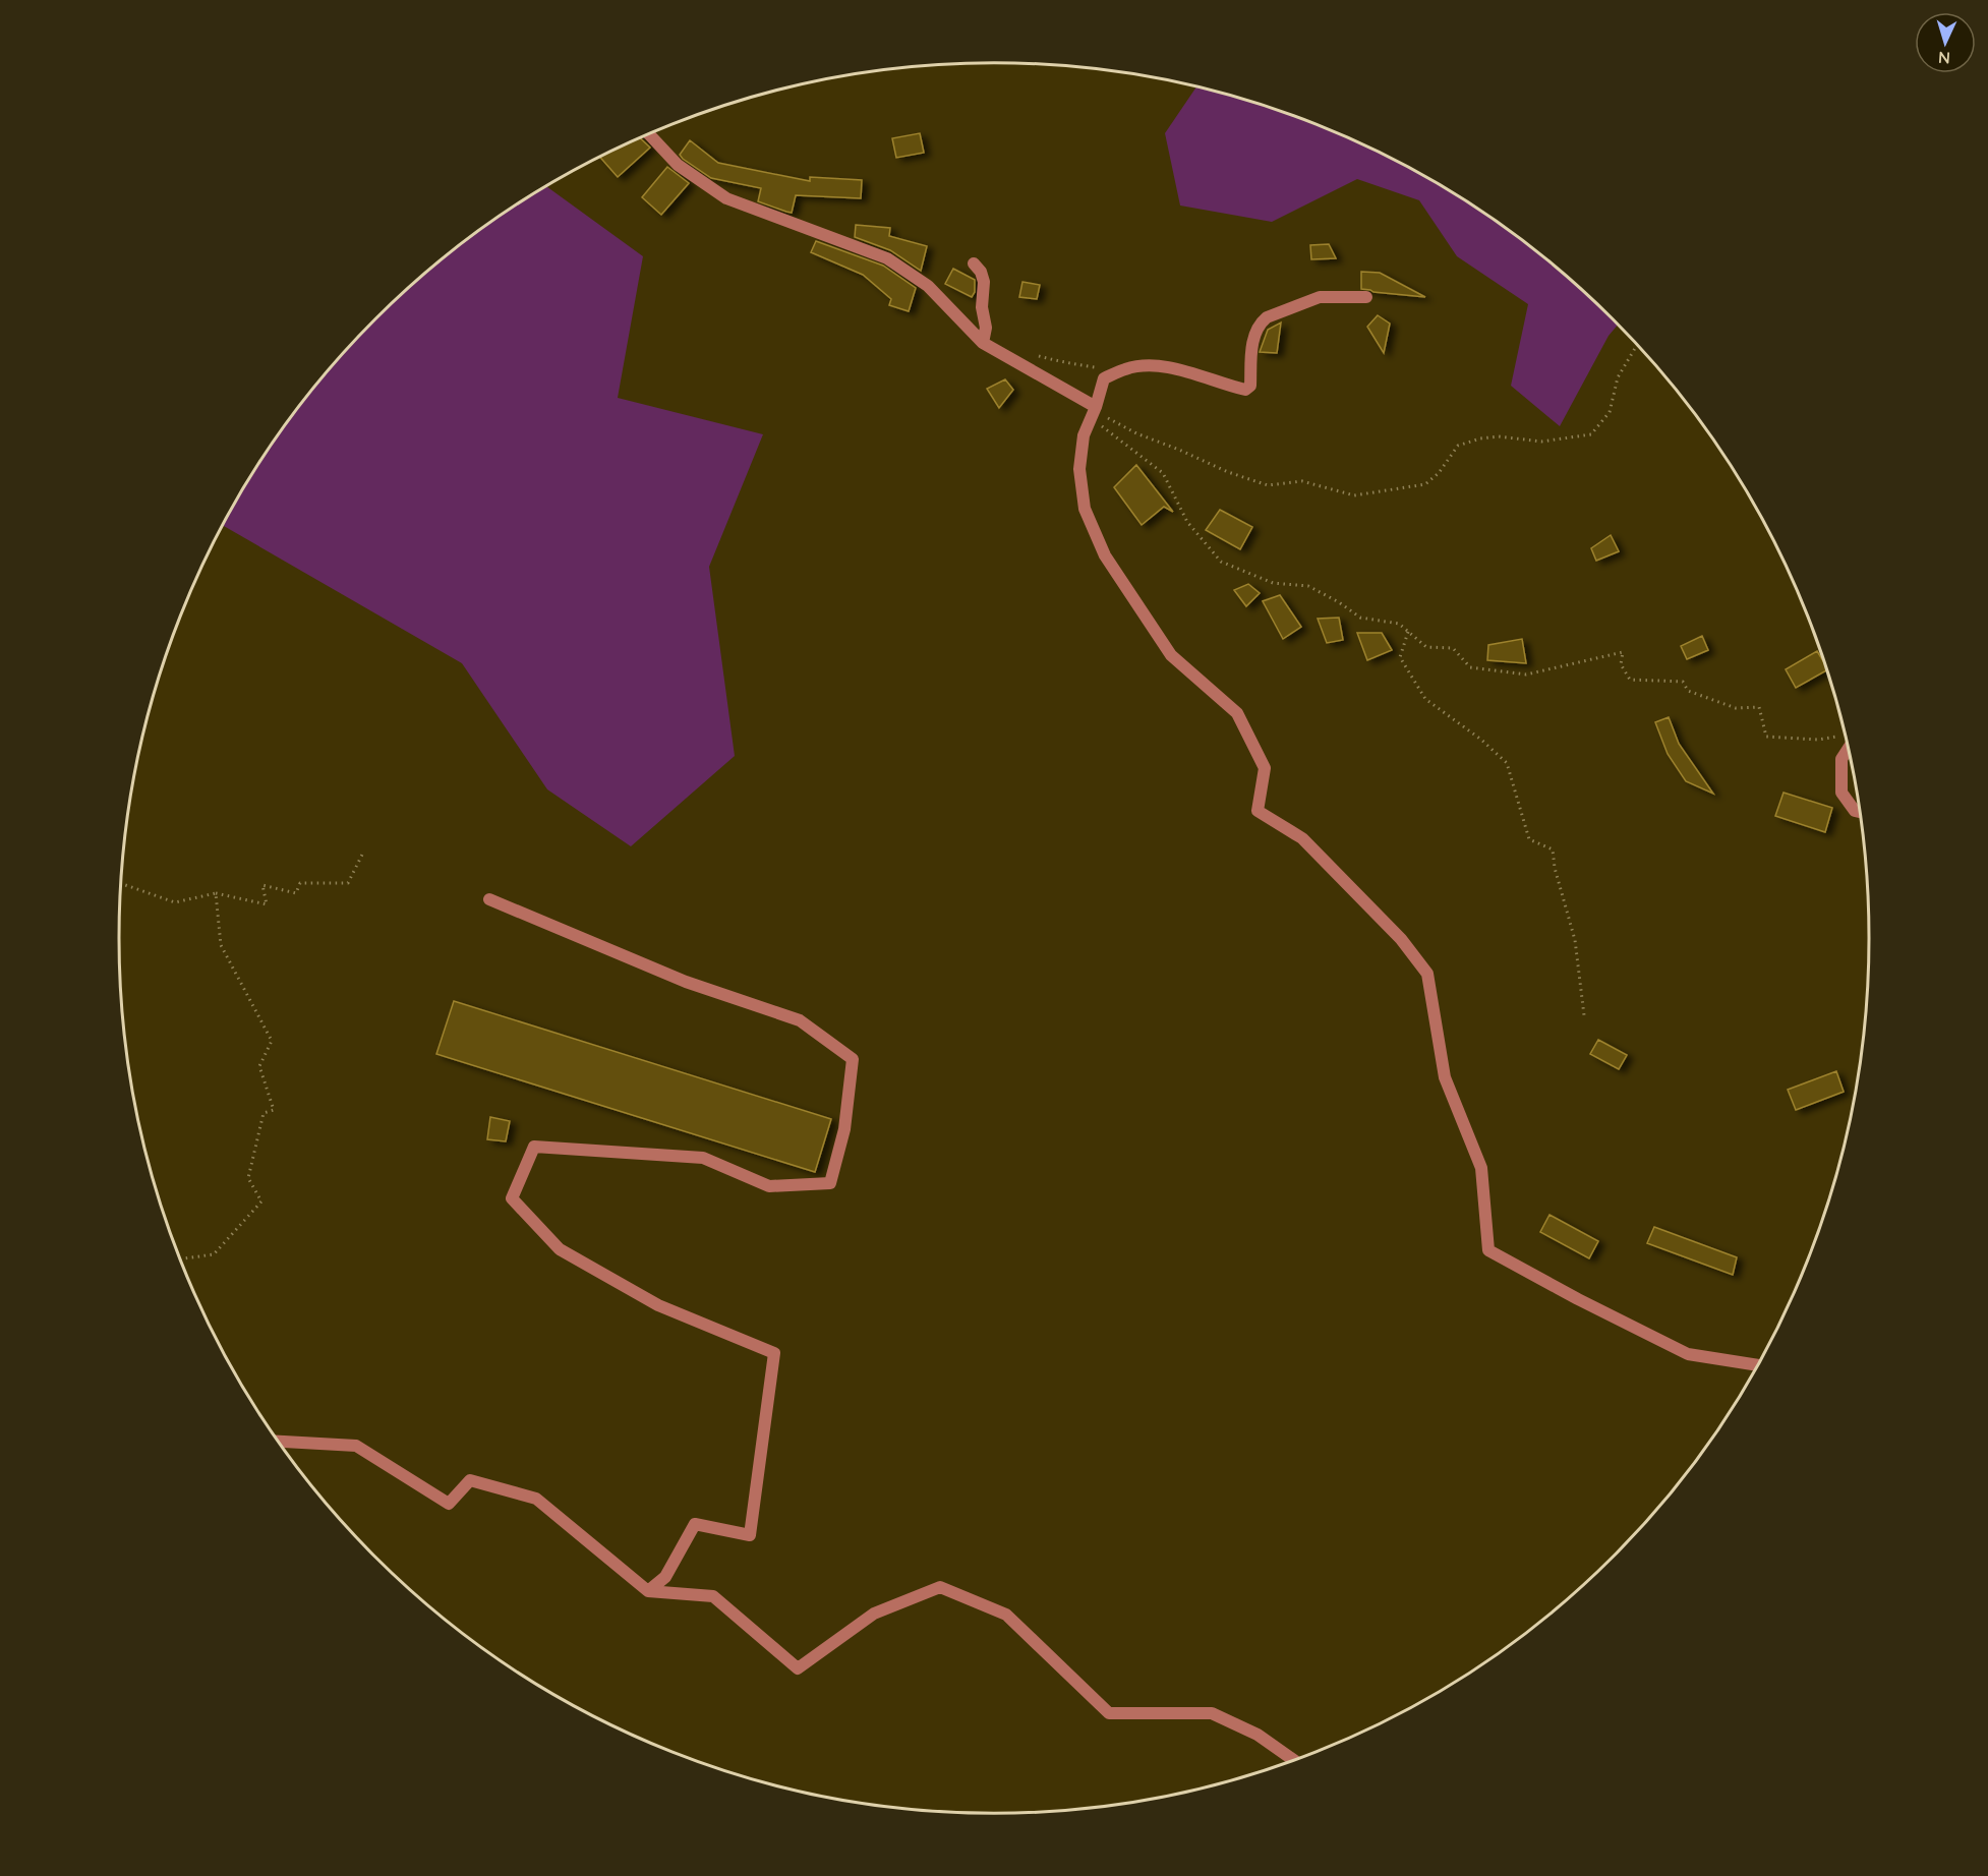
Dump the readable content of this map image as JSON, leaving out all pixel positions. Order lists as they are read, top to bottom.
{
  "north": "bottom"
}
